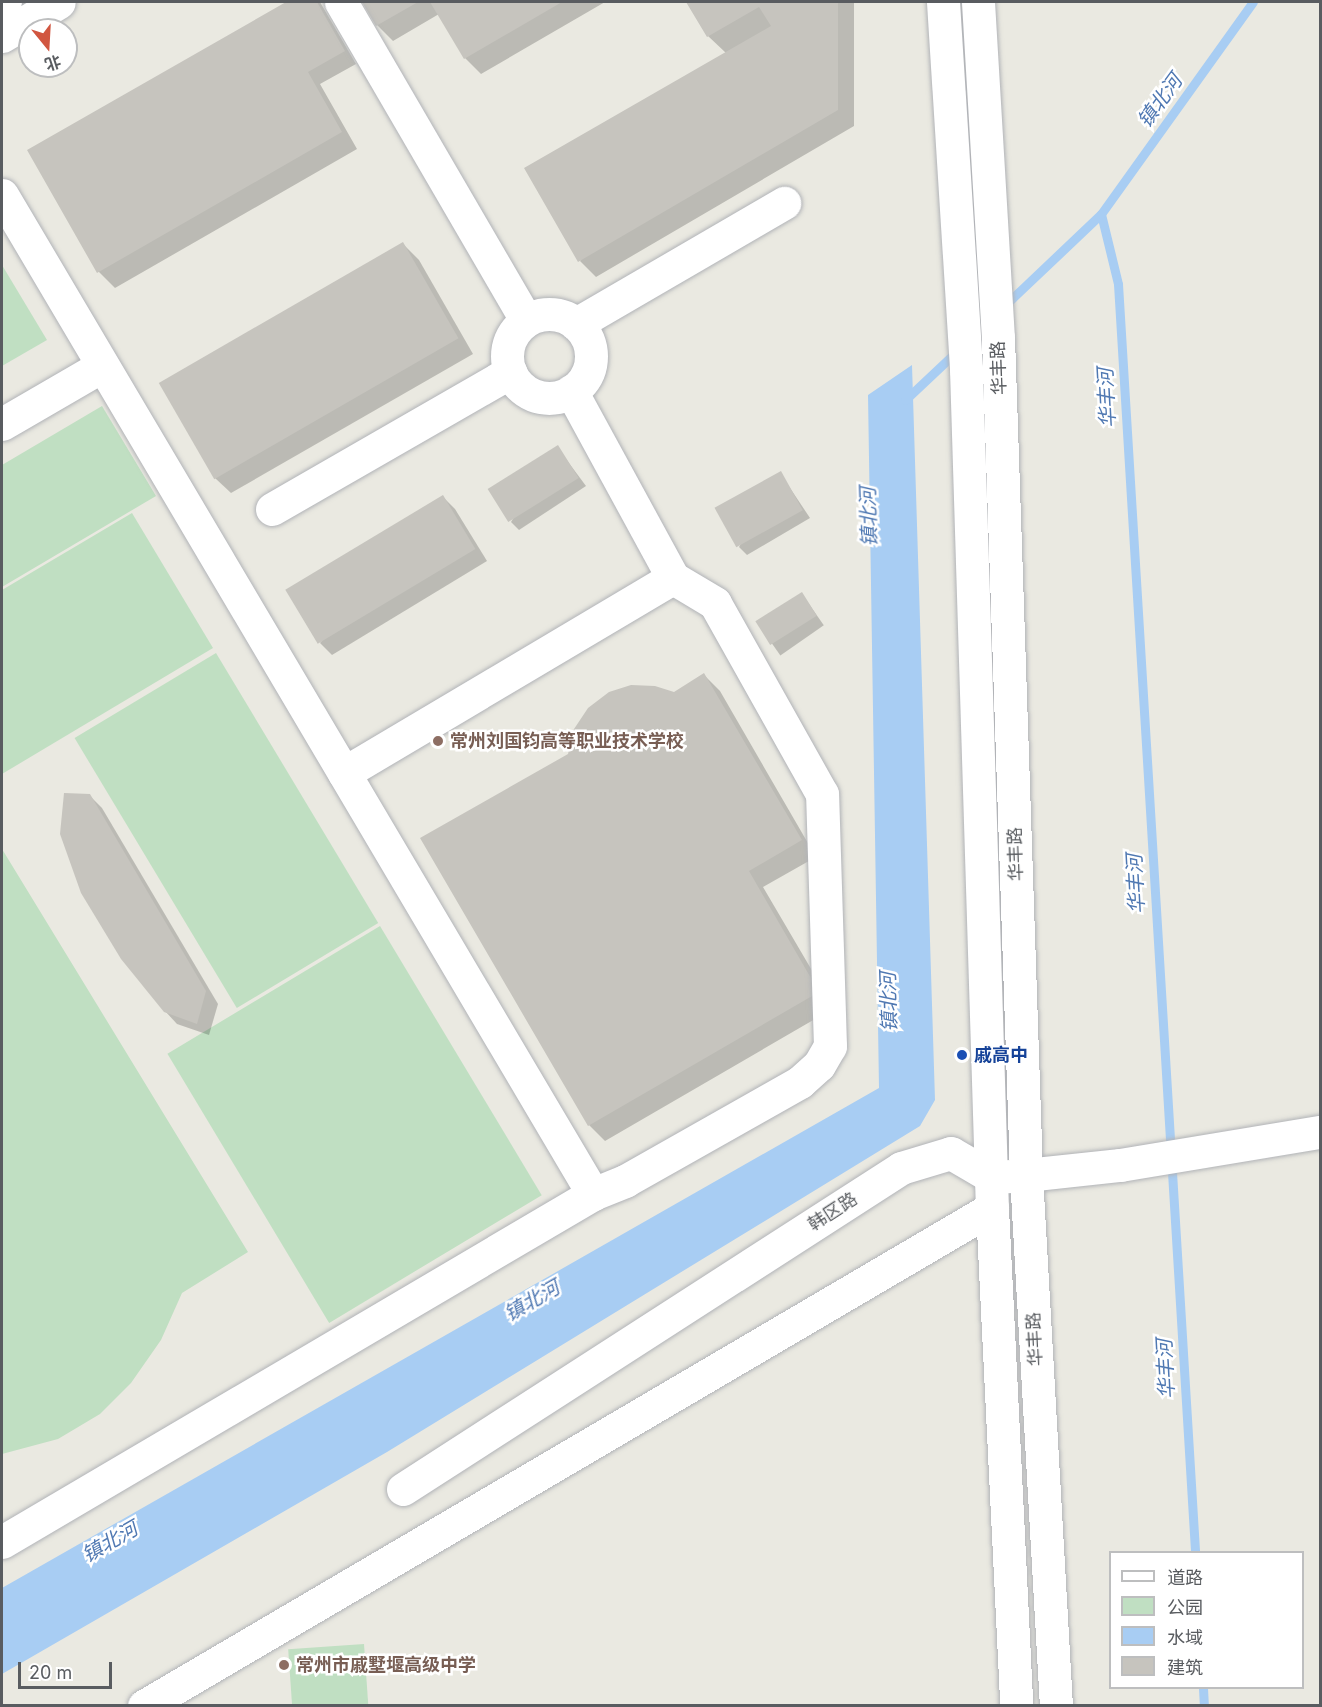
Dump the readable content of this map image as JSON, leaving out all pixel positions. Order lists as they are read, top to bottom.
{
  "streets": {
    "street": ["华丰路", "韩区路"]
  },
  "crossings": [
    ["华丰路", "韩区路"]
  ],
  "water": ["镇北河", "华丰河"],
  "places": ["常州刘国钧高等职业技术学校", "戚高中", "常州市戚墅堰高级中学"],
  "legend": [
    "道路",
    "公园",
    "水域",
    "建筑"
  ],
  "scale_bar": "20 m",
  "north": "bottom"
}
